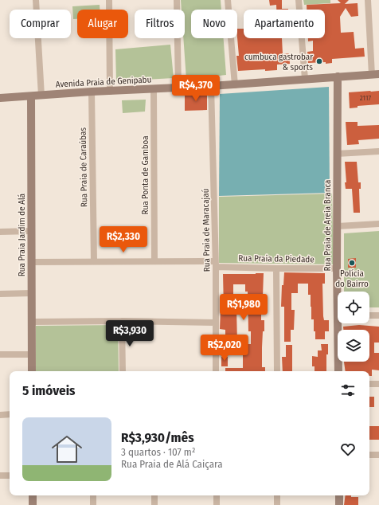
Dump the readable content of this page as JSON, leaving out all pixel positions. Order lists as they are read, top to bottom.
{
  "streets": {
    "street": [
      "Avenida Praia de Genipabu",
      "Rua Praia de Caraúbas",
      "Rua Ponta de Gamboa",
      "Rua Praia de Areia Branca",
      "Rua Praia de Maracajaú",
      "Rua Praia Jardim de Alá",
      "Rua Praia da Piedade"
    ]
  },
  "crossings": [
    ["Avenida Praia de Genipabu", "Rua Praia de Caraúbas"],
    ["Avenida Praia de Genipabu", "Rua Ponta de Gamboa"],
    ["Avenida Praia de Genipabu", "Rua Praia de Areia Branca"],
    ["Avenida Praia de Genipabu", "Rua Praia de Maracajaú"],
    ["Avenida Praia de Genipabu", "Rua Praia Jardim de Alá"],
    ["Rua Praia de Caraúbas", "Rua Praia da Piedade"],
    ["Rua Ponta de Gamboa", "Rua Praia da Piedade"],
    ["Rua Praia de Areia Branca", "Rua Praia da Piedade"],
    ["Rua Praia de Maracajaú", "Rua Praia da Piedade"],
    ["Rua Praia Jardim de Alá", "Rua Praia da Piedade"]
  ],
  "places": ["cumbuca gastrobar & sports", "Polícia do Bairro"],
  "house_numbers": ["2117"],
  "page": {
    "chip": [
      "Comprar",
      "Alugar",
      "Filtros",
      "Novo",
      "Apartamento"
    ],
    "price": [
      "R$4,370",
      "R$2,330",
      "R$1,980",
      "R$3,930",
      "R$2,020"
    ],
    "heading": "5 imóveis",
    "list": [
      {
        "name": "R$3,930/mês",
        "note": "3 quartos · 107 m² · Rua Praia de Alá Caiçara"
      }
    ]
  }
}
